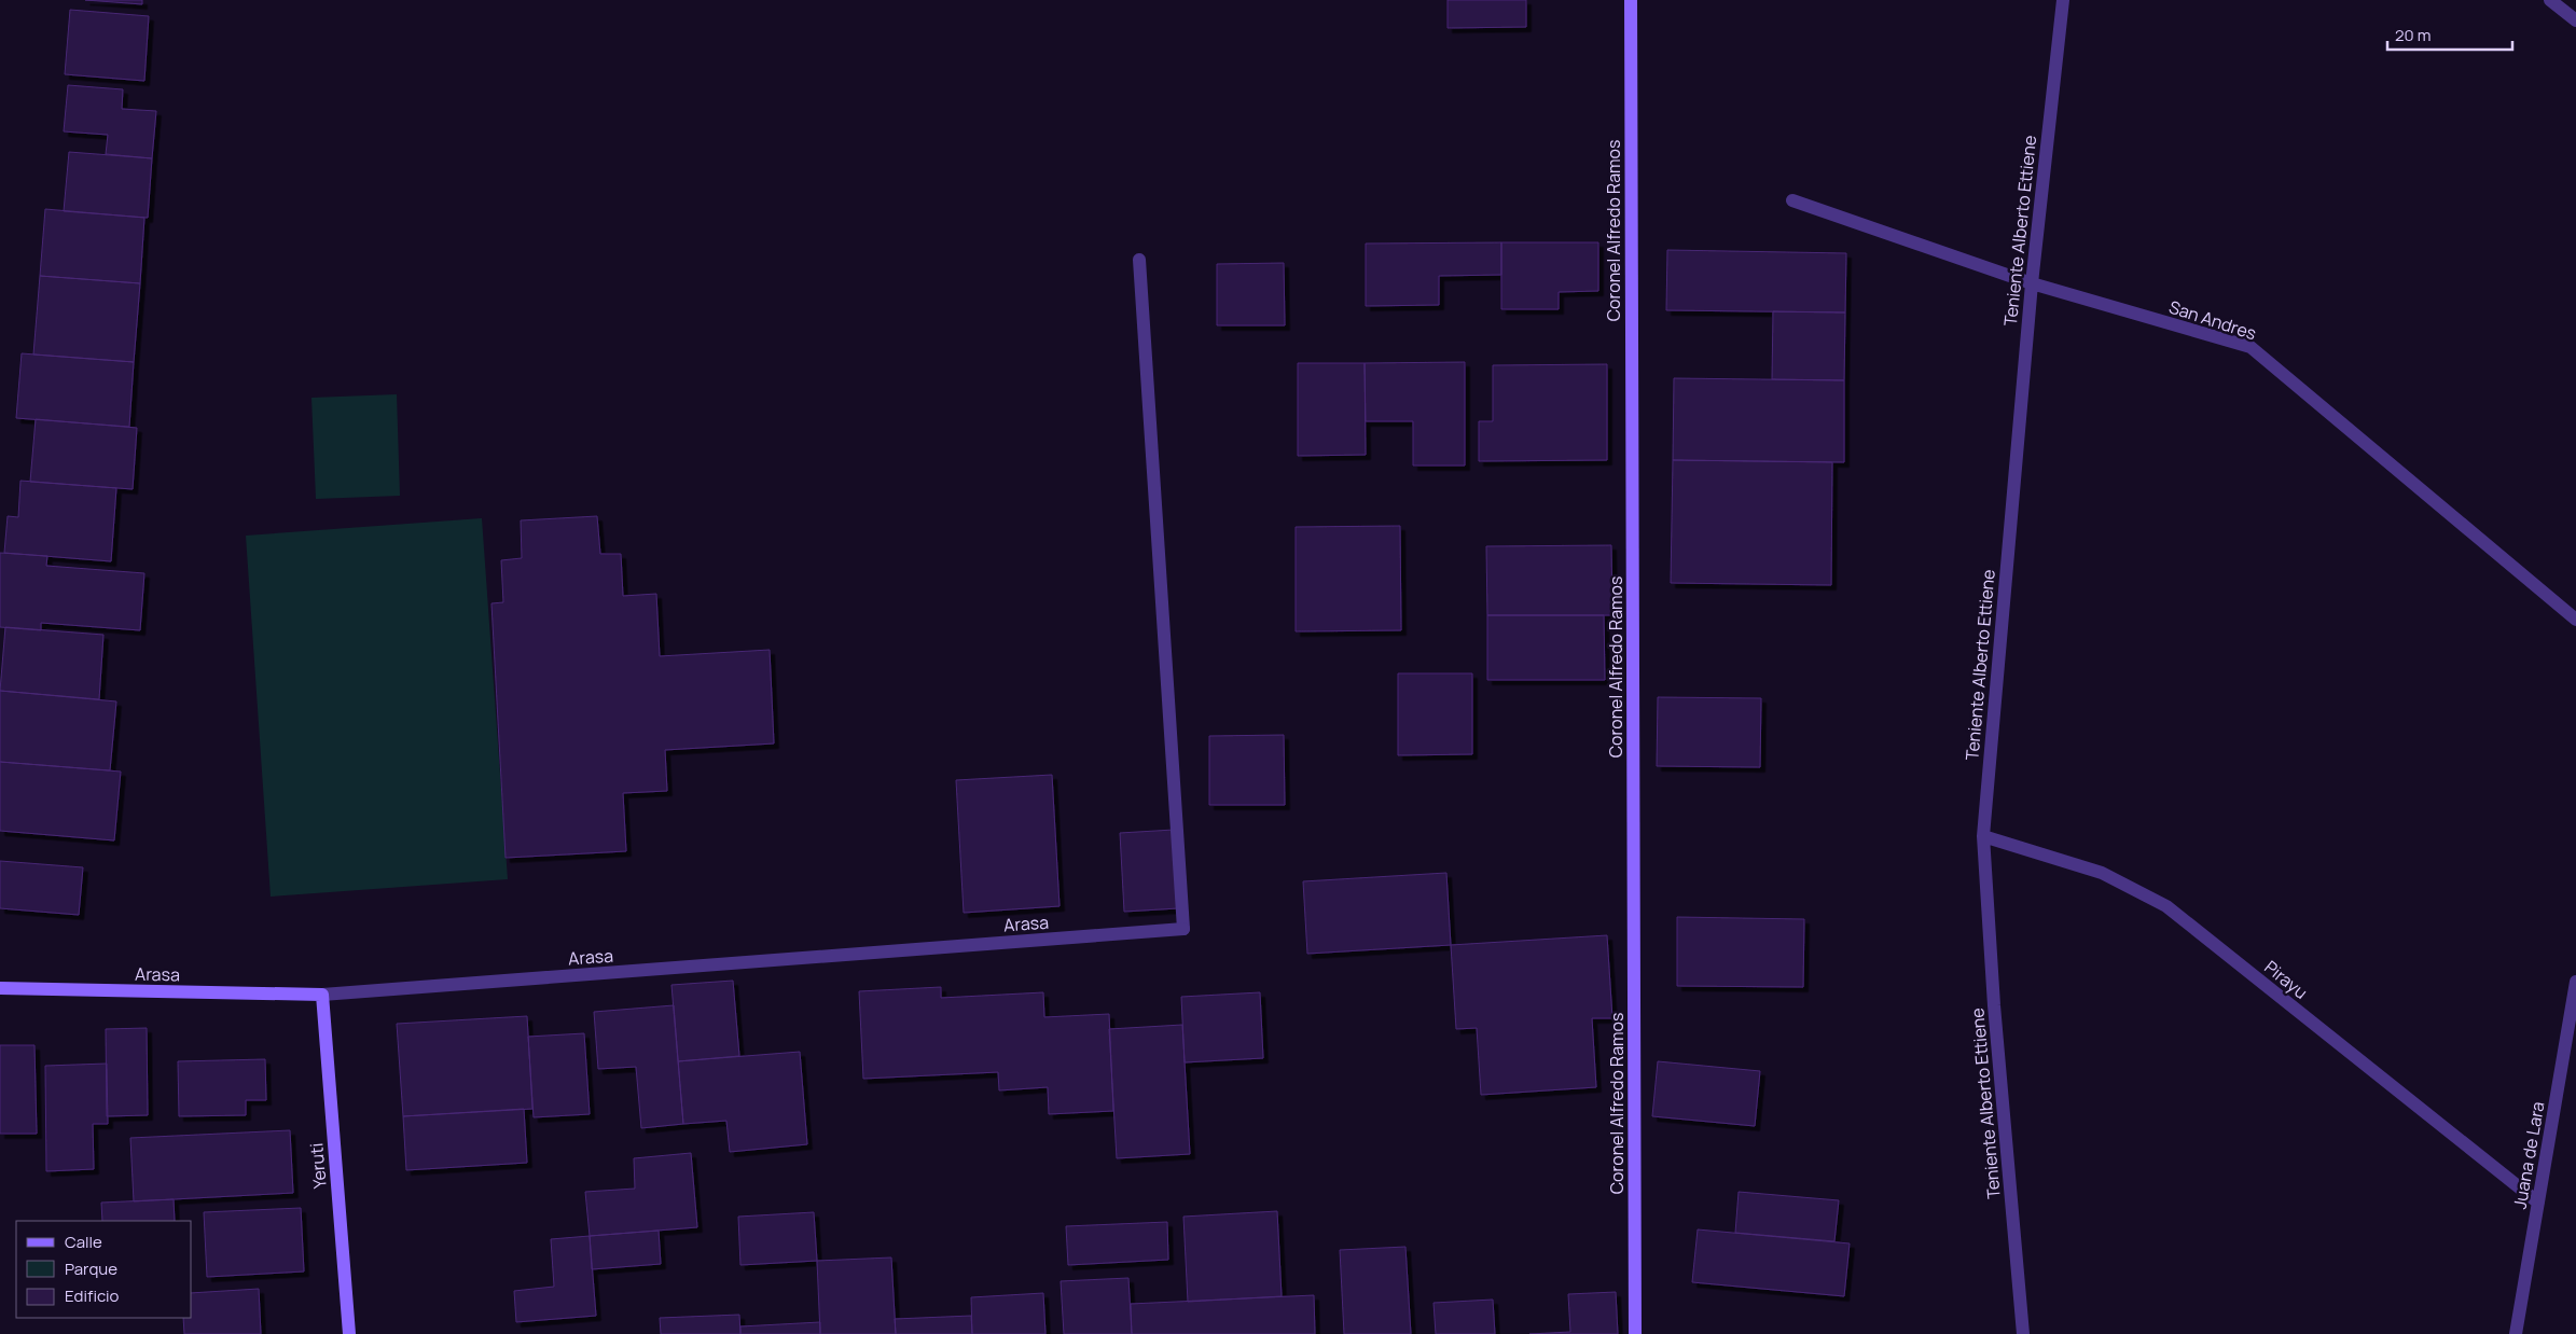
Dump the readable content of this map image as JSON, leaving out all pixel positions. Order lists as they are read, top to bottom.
{
  "streets": {
    "main road": ["Coronel Alfredo Ramos", "Arasa", "Yeruti"],
    "street": [
      "Teniente Alberto Ettiene",
      "San Andres",
      "Pirayu",
      "Juana de Lara"
    ]
  },
  "crossings": [
    ["Teniente Alberto Ettiene", "San Andres"],
    ["Teniente Alberto Ettiene", "Pirayu"],
    ["Arasa", "Yeruti"],
    ["Pirayu", "Juana de Lara"]
  ],
  "legend": ["Calle", "Parque", "Edificio"],
  "scale_bar": "20 m"
}
